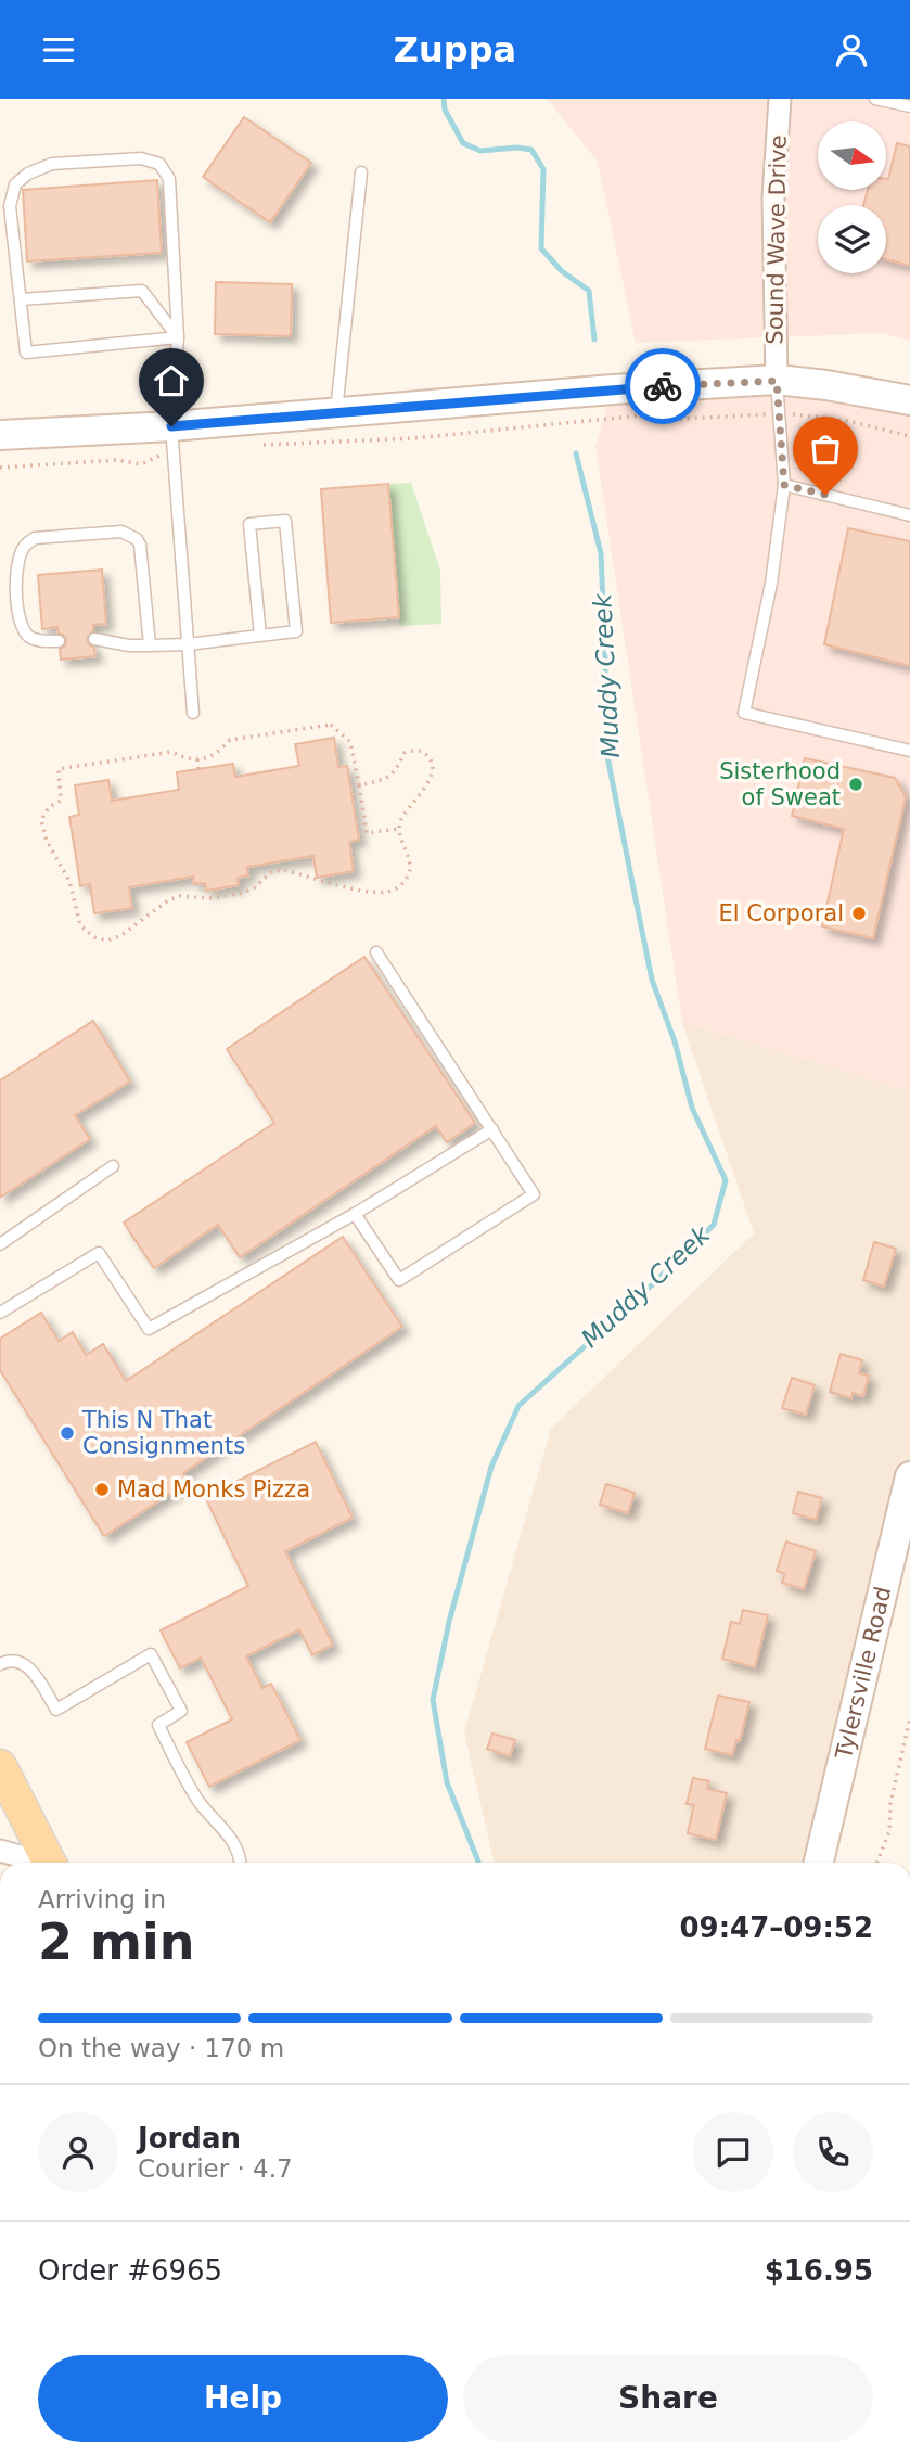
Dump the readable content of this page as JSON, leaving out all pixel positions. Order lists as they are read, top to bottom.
{
  "streets": {
    "street": ["Sound Wave Drive", "Tylersville Road"]
  },
  "water": ["Muddy Creek"],
  "places": [
    "Sisterhood of Sweat",
    "El Corporal",
    "This N That Consignments",
    "Mad Monks Pizza"
  ],
  "north": "right",
  "page": {
    "header": "Zuppa",
    "heading": ["2 min", "Arriving in", "09:47–09:52"],
    "panel": [
      "Jordan",
      "Courier · 4.7",
      "Order #6965",
      "$16.95"
    ],
    "bar": "On the way · 170 m",
    "buttons": ["Help", "Share"]
  }
}
